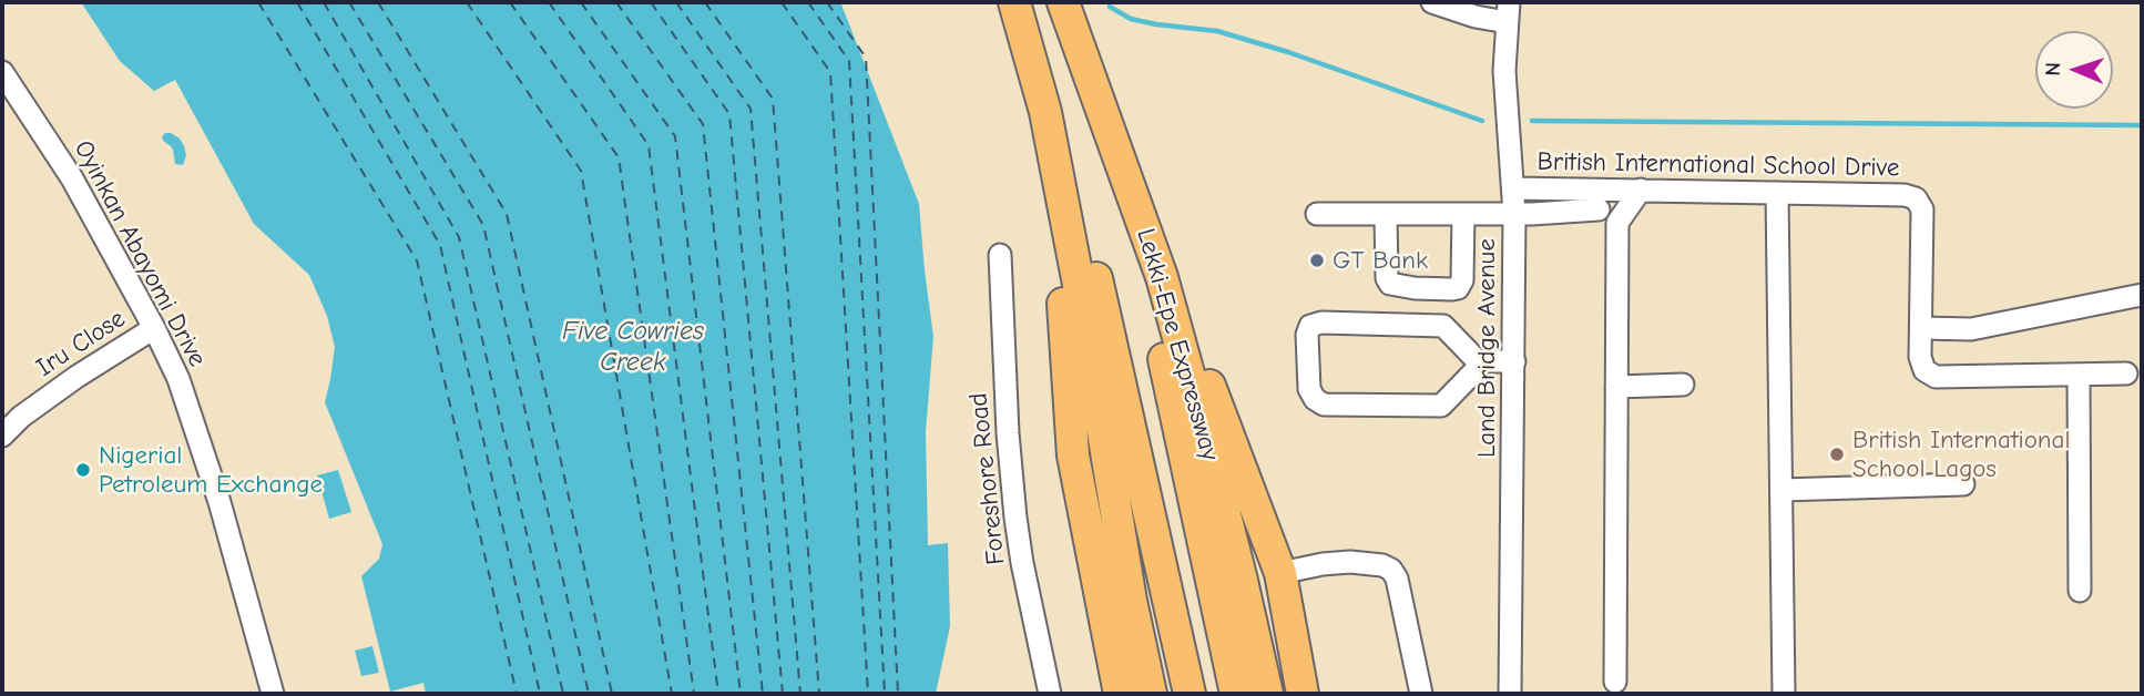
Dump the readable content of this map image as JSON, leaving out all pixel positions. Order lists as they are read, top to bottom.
{
  "streets": {
    "highway": ["Lekki-Epe Expressway"],
    "street": [
      "British International School Drive",
      "Oyinkan Abayomi Drive",
      "Iru Close",
      "Land Bridge Avenue",
      "Foreshore Road"
    ]
  },
  "crossings": [
    ["British International School Drive", "Land Bridge Avenue"],
    ["Oyinkan Abayomi Drive", "Iru Close"]
  ],
  "water": ["Five Cowries Creek"],
  "places": ["GT Bank", "British International School Lagos", "Nigerial Petroleum Exchange"],
  "north": "left"
}
